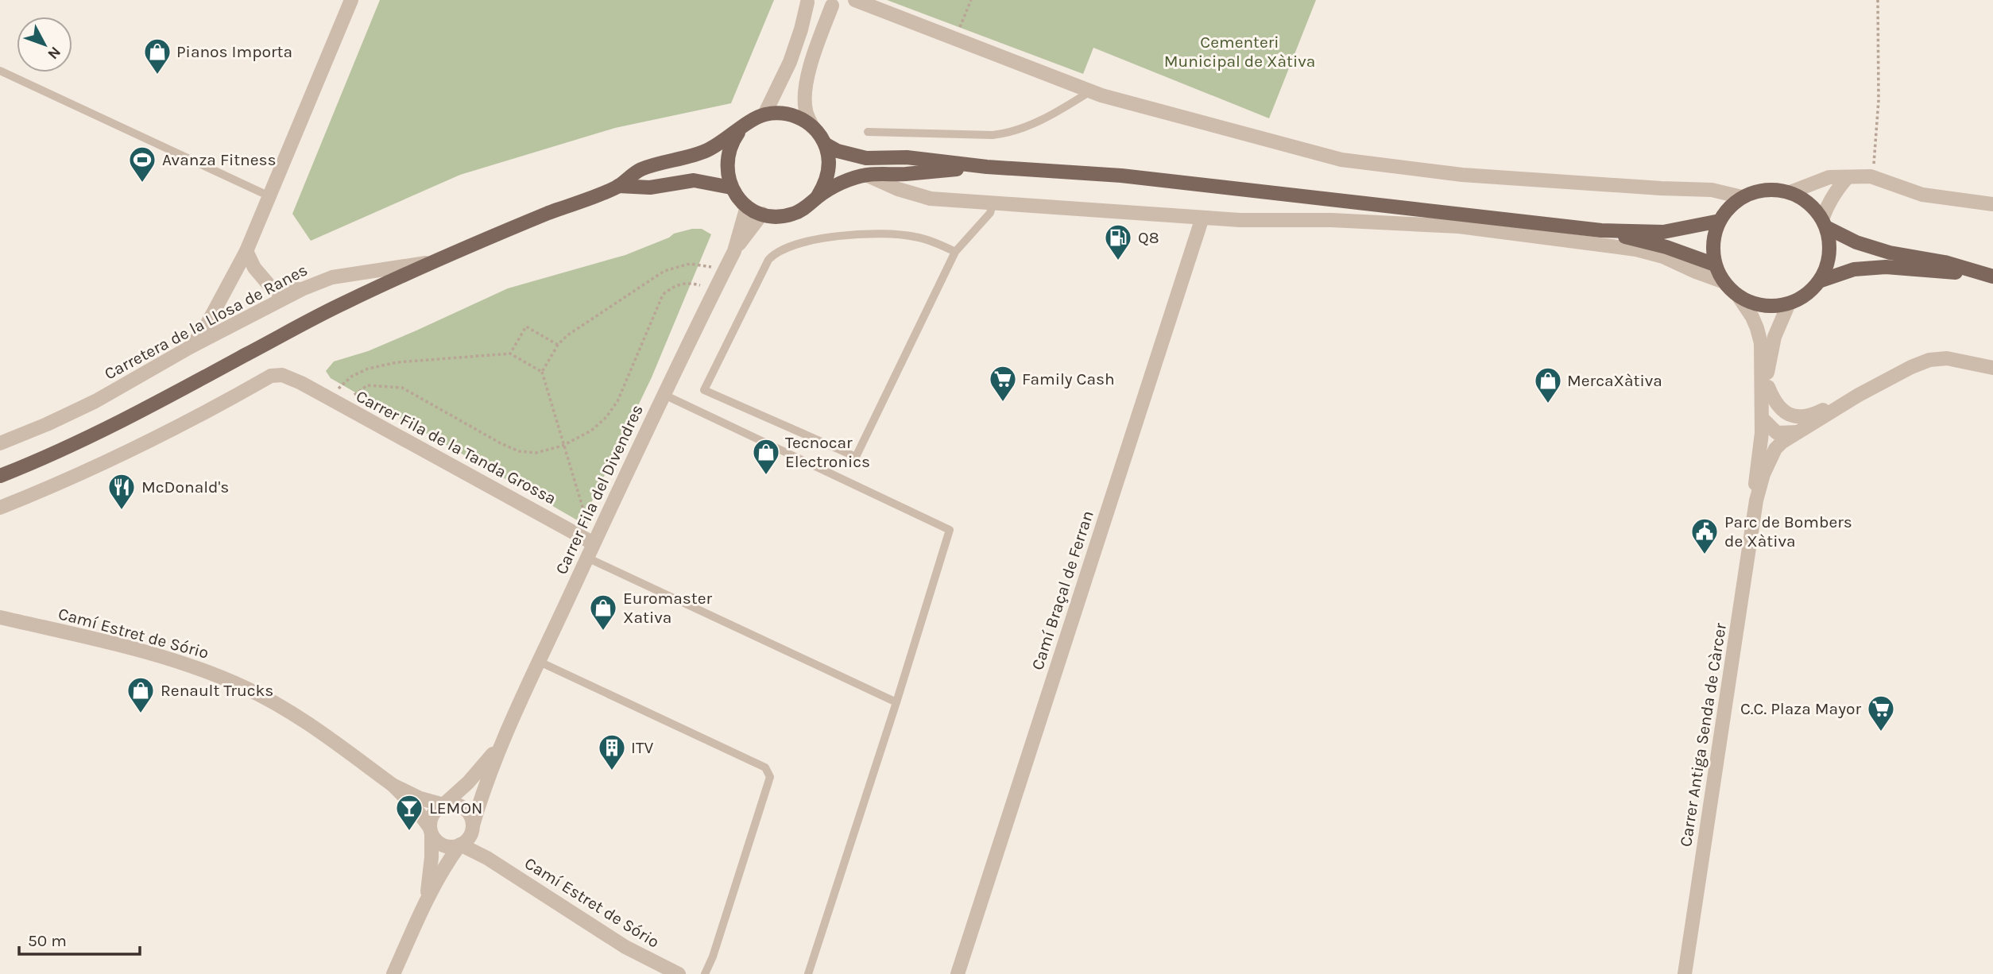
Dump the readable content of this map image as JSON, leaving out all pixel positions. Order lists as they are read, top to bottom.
{
  "streets": {
    "street": [
      "Carretera de la Llosa de Ranes",
      "Carrer Fila de la Tanda Grossa",
      "Carrer Fila del Divendres",
      "Camí Braçal de Ferran",
      "Camí Estret de Sório",
      "Carrer Antiga Senda de Càrcer"
    ]
  },
  "crossings": [
    ["Carrer Fila de la Tanda Grossa", "Carrer Fila del Divendres"],
    ["Carrer Fila del Divendres", "Camí Estret de Sório"]
  ],
  "parks": ["Cementeri Municipal de Xàtiva"],
  "places": {
    "shop": [
      "Pianos Importa",
      "MercaXàtiva",
      "Tecnocar Electronics",
      "Euromaster Xativa",
      "Renault Trucks"
    ],
    "sports": ["Avanza Fitness"],
    "fuel station": ["Q8"],
    "supermarket": ["Family Cash", "C.C. Plaza Mayor"],
    "restaurant": ["McDonald's"],
    "public building": ["Parc de Bombers de Xàtiva"],
    "building": ["ITV"],
    "bar": ["LEMON"]
  },
  "scale_bar": "50 m",
  "north": "bottom right"
}
